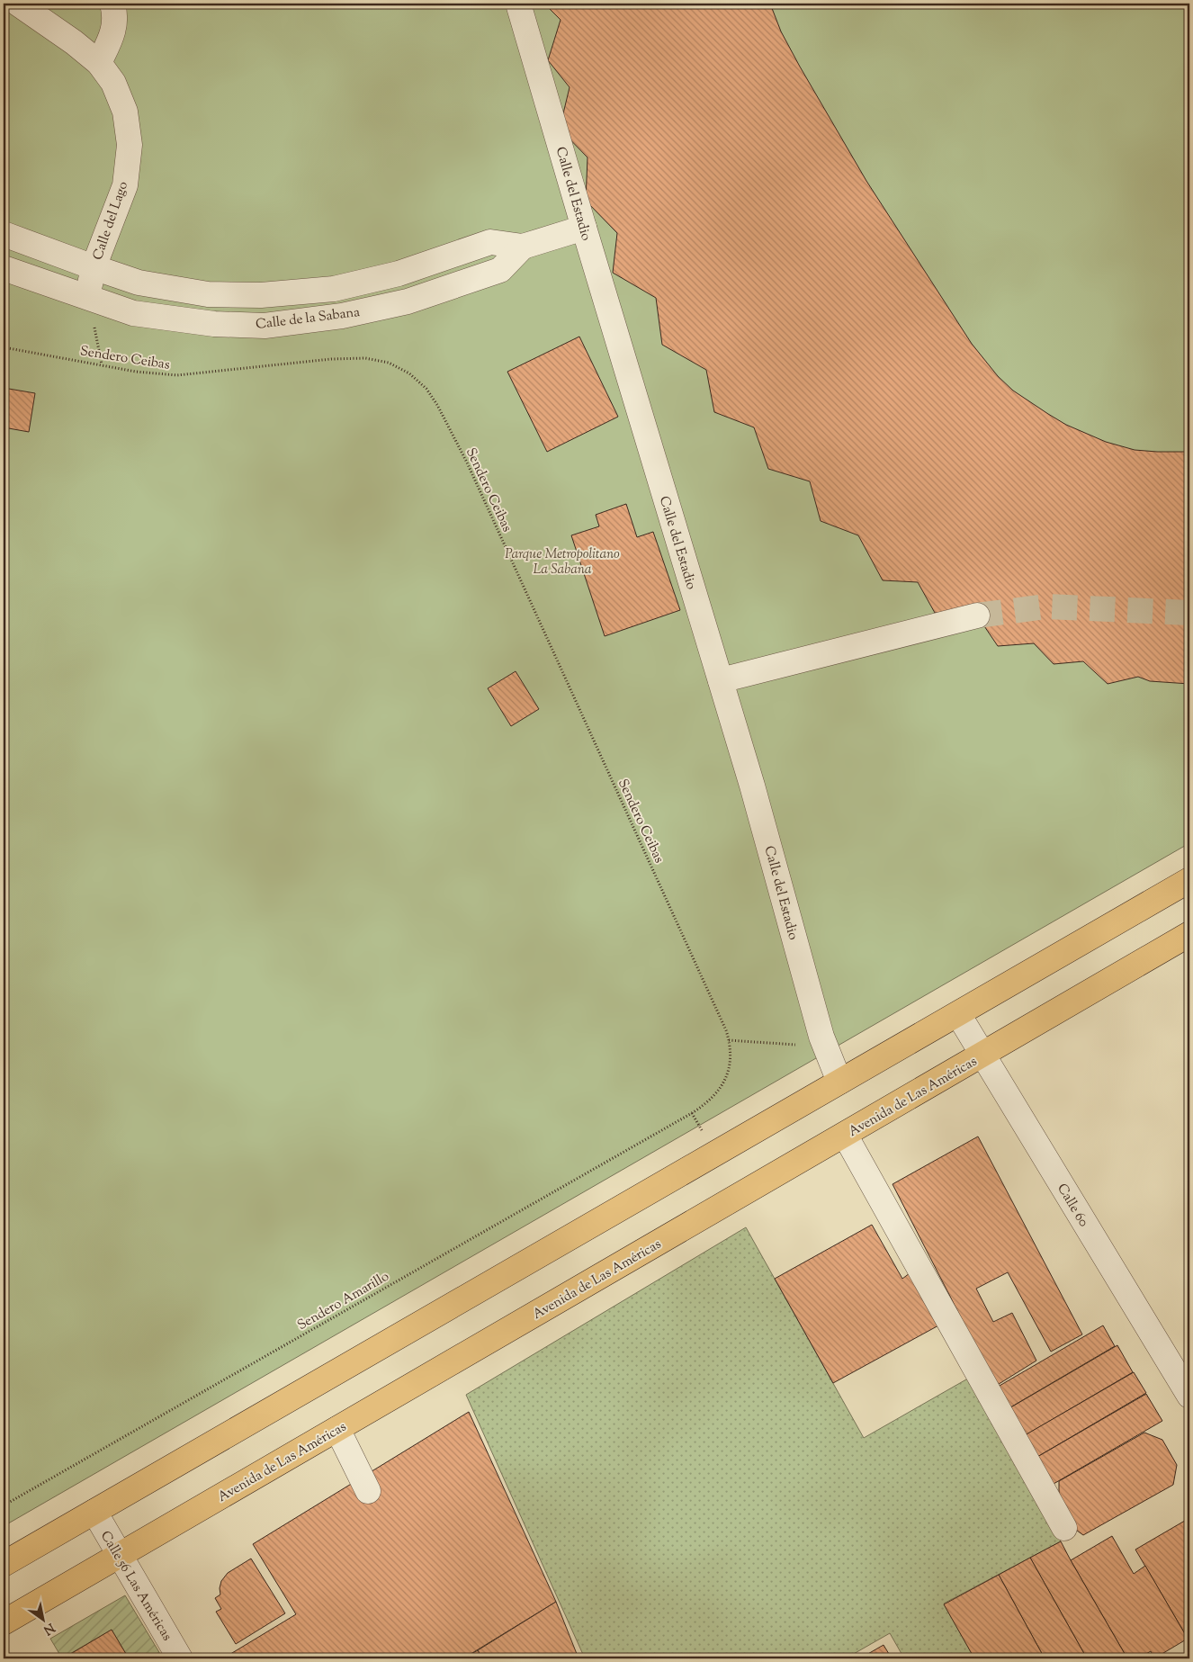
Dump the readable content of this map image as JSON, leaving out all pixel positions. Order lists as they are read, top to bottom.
{
  "streets": {
    "main road": ["Avenida de Las Américas"],
    "street": [
      "Calle del Estadio",
      "Calle del Lago",
      "Calle de la Sabana",
      "Calle 60",
      "Calle 56 Las Américas"
    ],
    "path": ["Sendero Ceibas", "Sendero Amarillo"]
  },
  "crossings": [
    ["Calle del Estadio", "Calle de la Sabana"],
    ["Calle del Lago", "Calle de la Sabana"],
    ["Sendero Ceibas", "Sendero Amarillo"],
    ["Avenida de Las Américas", "Calle 60"],
    ["Avenida de Las Américas", "Calle 56 Las Américas"]
  ],
  "parks": ["Parque Metropolitano La Sabana"],
  "north": "bottom right"
}
